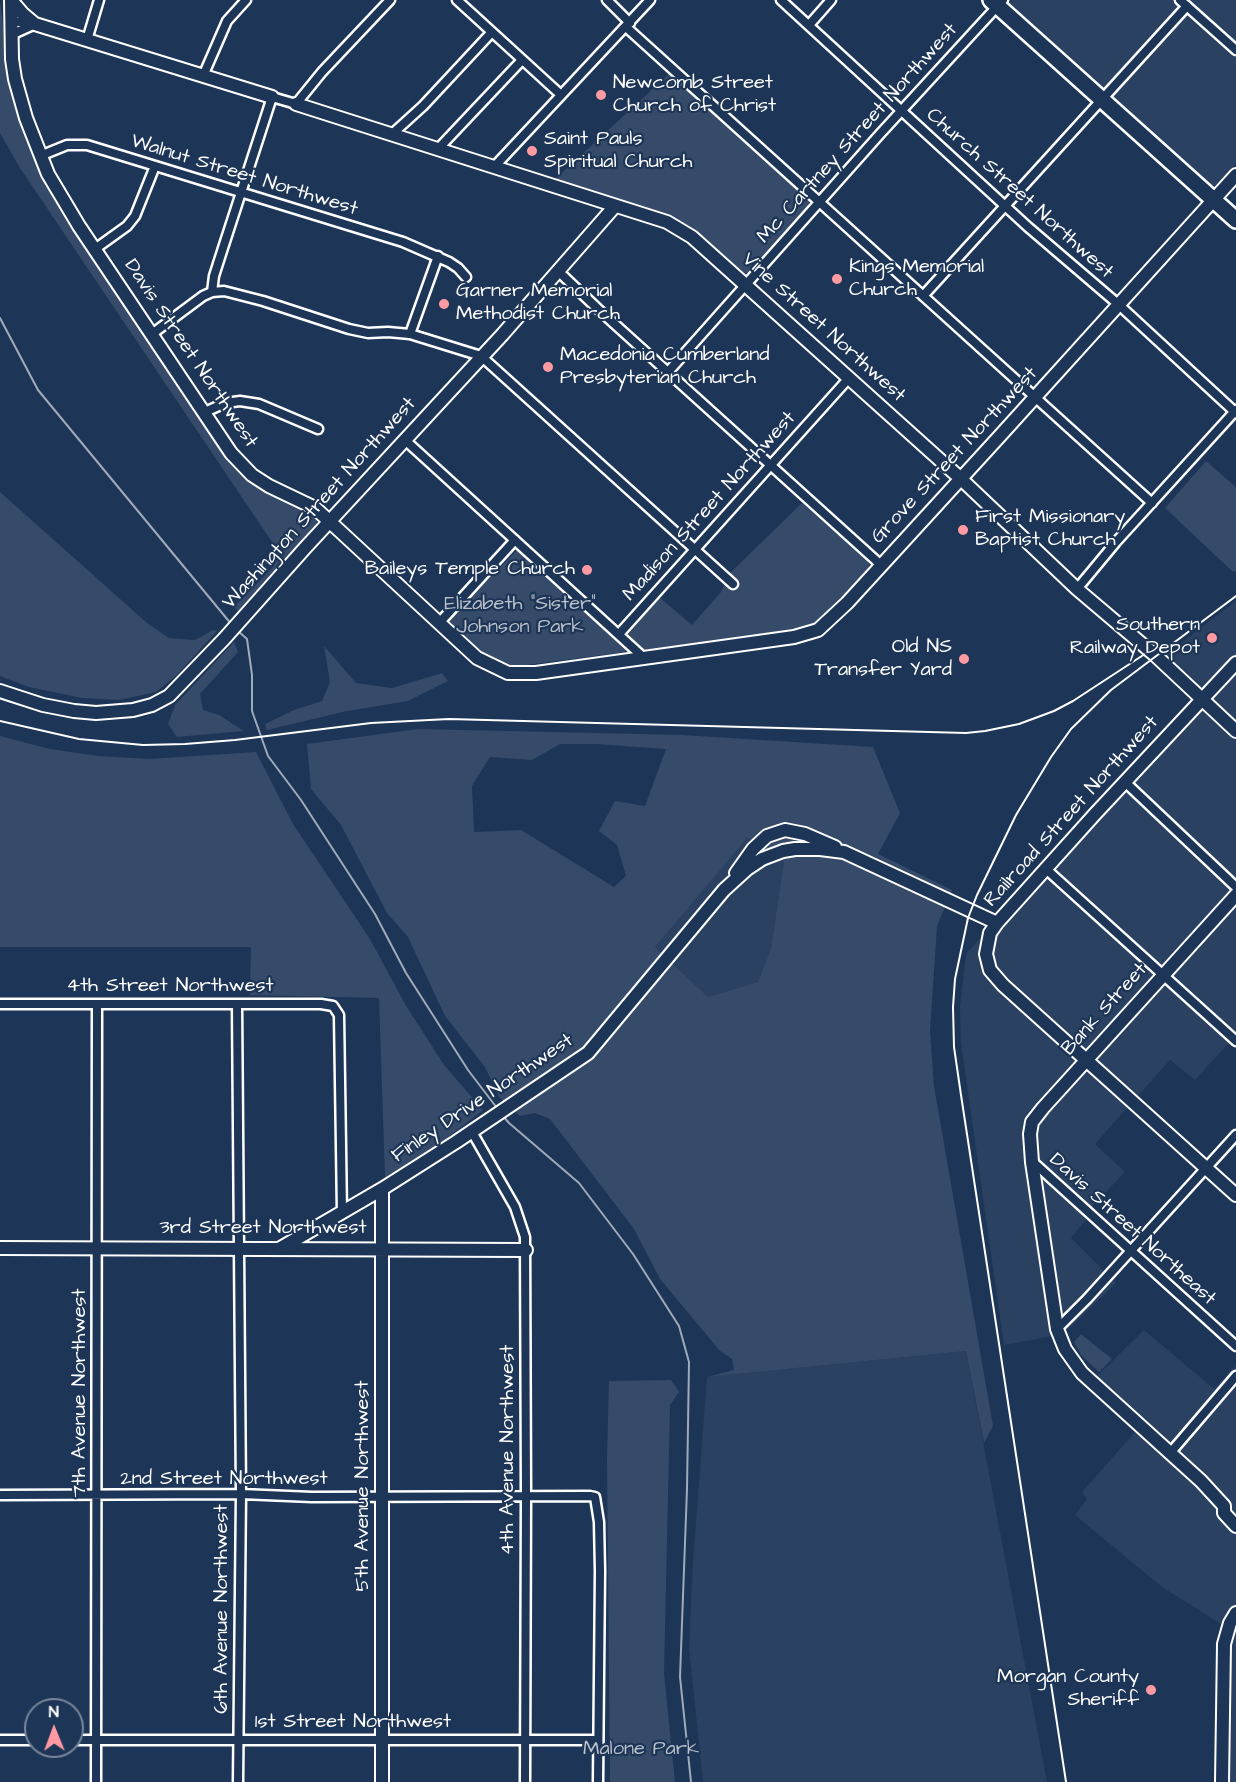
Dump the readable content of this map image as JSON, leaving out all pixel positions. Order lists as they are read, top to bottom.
{
  "streets": {
    "street": [
      "Mc Cartney Street Northwest",
      "Walnut Street Northwest",
      "Church Street Northwest",
      "Vine Street Northwest",
      "Davis Street Northwest",
      "Grove Street Northwest",
      "Washington Street Northwest",
      "Madison Street Northwest",
      "Railroad Street Northwest",
      "4th Street Northwest",
      "Bank Street",
      "Finley Drive Northwest",
      "3rd Street Northwest",
      "Davis Street Northeast",
      "7th Avenue Northwest",
      "4th Avenue Northwest",
      "2nd Street Northwest",
      "5th Avenue Northwest",
      "6th Avenue Northwest",
      "1st Street Northwest"
    ]
  },
  "crossings": [
    ["Mc Cartney Street Northwest", "Church Street Northwest"],
    ["Mc Cartney Street Northwest", "Vine Street Northwest"],
    ["Walnut Street Northwest", "Davis Street Northwest"],
    ["Church Street Northwest", "Grove Street Northwest"],
    ["Vine Street Northwest", "Grove Street Northwest"],
    ["Vine Street Northwest", "Washington Street Northwest"],
    ["Vine Street Northwest", "Madison Street Northwest"],
    ["Vine Street Northwest", "Railroad Street Northwest"],
    ["Davis Street Northwest", "Grove Street Northwest"],
    ["Davis Street Northwest", "Washington Street Northwest"],
    ["Railroad Street Northwest", "Bank Street"],
    ["Railroad Street Northwest", "Finley Drive Northwest"],
    ["4th Street Northwest", "Finley Drive Northwest"],
    ["4th Street Northwest", "7th Avenue Northwest"],
    ["4th Street Northwest", "6th Avenue Northwest"],
    ["Bank Street", "Davis Street Northeast"],
    ["Finley Drive Northwest", "3rd Street Northwest"],
    ["Finley Drive Northwest", "4th Avenue Northwest"],
    ["Finley Drive Northwest", "5th Avenue Northwest"],
    ["3rd Street Northwest", "7th Avenue Northwest"],
    ["3rd Street Northwest", "4th Avenue Northwest"],
    ["3rd Street Northwest", "5th Avenue Northwest"],
    ["3rd Street Northwest", "6th Avenue Northwest"],
    ["7th Avenue Northwest", "2nd Street Northwest"],
    ["7th Avenue Northwest", "1st Street Northwest"],
    ["4th Avenue Northwest", "2nd Street Northwest"],
    ["4th Avenue Northwest", "1st Street Northwest"],
    ["2nd Street Northwest", "5th Avenue Northwest"],
    ["2nd Street Northwest", "6th Avenue Northwest"],
    ["2nd Street Northwest", "1st Street Northwest"],
    ["5th Avenue Northwest", "1st Street Northwest"],
    ["6th Avenue Northwest", "1st Street Northwest"]
  ],
  "parks": ["Elizabeth \"Sister\" Johnson Park", "Malone Park"],
  "places": [
    "Newcomb Street Church of Christ",
    "Saint Pauls Spiritual Church",
    "Kings Memorial Church",
    "Garner Memorial Methodist Church",
    "Macedonia Cumberland Presbyterian Church",
    "First Missionary Baptist Church",
    "Baileys Temple Church",
    "Southern Railway Depot",
    "Old NS Transfer Yard",
    "Morgan County Sheriff"
  ],
  "north": "top"
}
